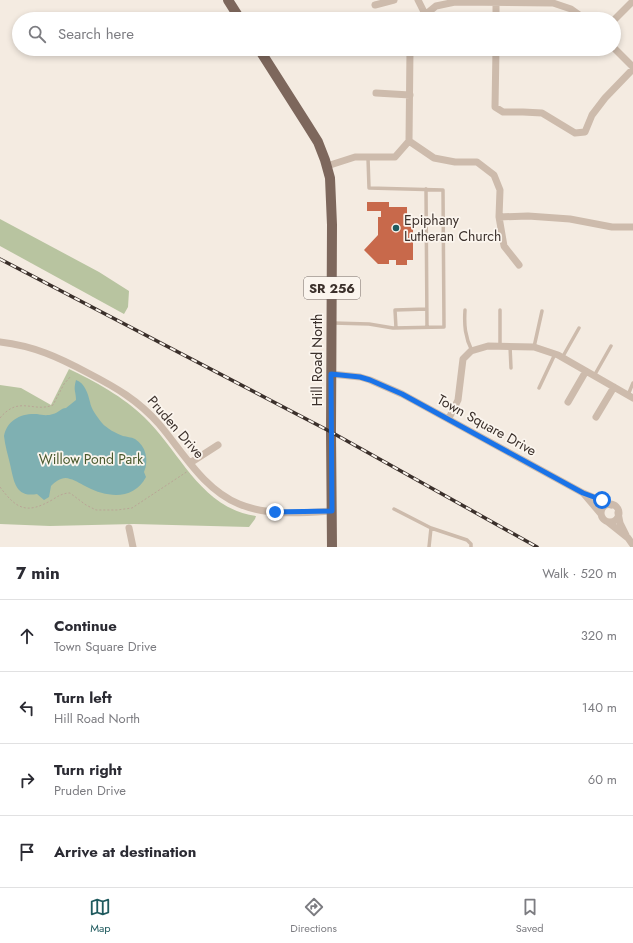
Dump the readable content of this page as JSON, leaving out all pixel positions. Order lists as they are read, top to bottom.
{
  "streets": {
    "main road": ["SR 256", "Hill Road North"],
    "street": ["Town Square Drive", "Pruden Drive"]
  },
  "crossings": [
    ["Hill Road North", "Town Square Drive"],
    ["Hill Road North", "Pruden Drive"]
  ],
  "parks": ["Willow Pond Park"],
  "places": ["Epiphany Lutheran Church"],
  "page": {
    "search": "Search here",
    "heading": ["7 min", "Walk · 520 m"],
    "list": [
      ["Continue", "Town Square Drive", "320 m"],
      ["Turn left", "Hill Road North", "140 m"],
      ["Turn right", "Pruden Drive", "60 m"],
      "Arrive at destination"
    ],
    "nav": ["Map", "Directions", "Saved"]
  }
}
